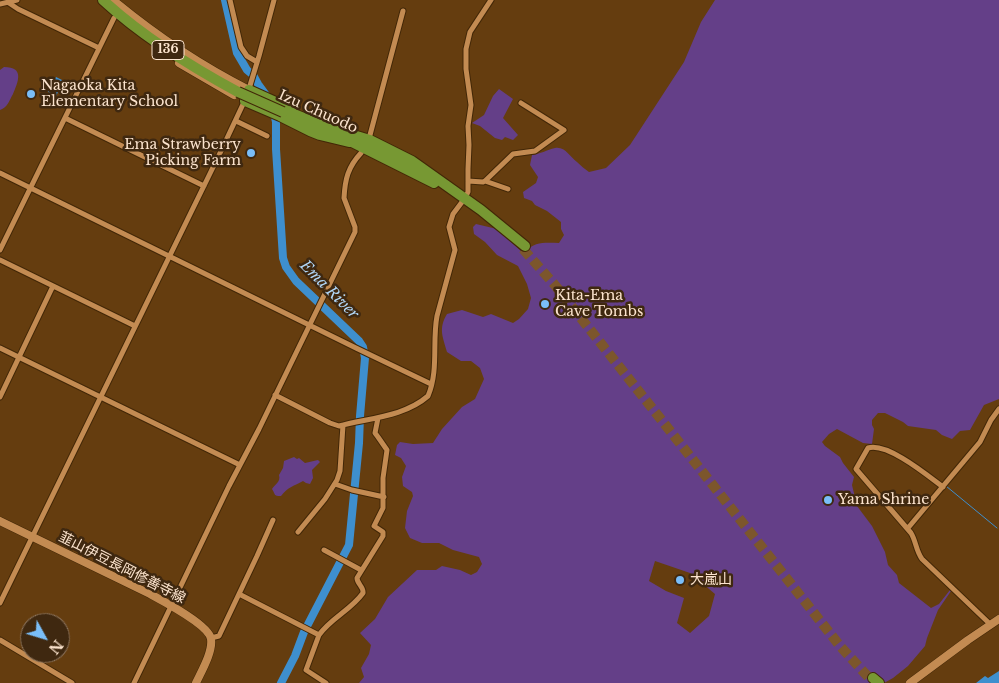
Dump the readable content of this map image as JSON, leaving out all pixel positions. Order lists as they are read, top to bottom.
{
  "streets": {
    "highway": ["136", "Izu Chuodo"],
    "main road": ["韮山伊豆長岡修善寺線"]
  },
  "crossings": [
    ["136", "Izu Chuodo"]
  ],
  "water": ["Ema River"],
  "places": [
    "Nagaoka Kita Elementary School",
    "Ema Strawberry Picking Farm",
    "Kita-Ema Cave Tombs",
    "Yama Shrine",
    "大嵐山"
  ],
  "north": "bottom right"
}
